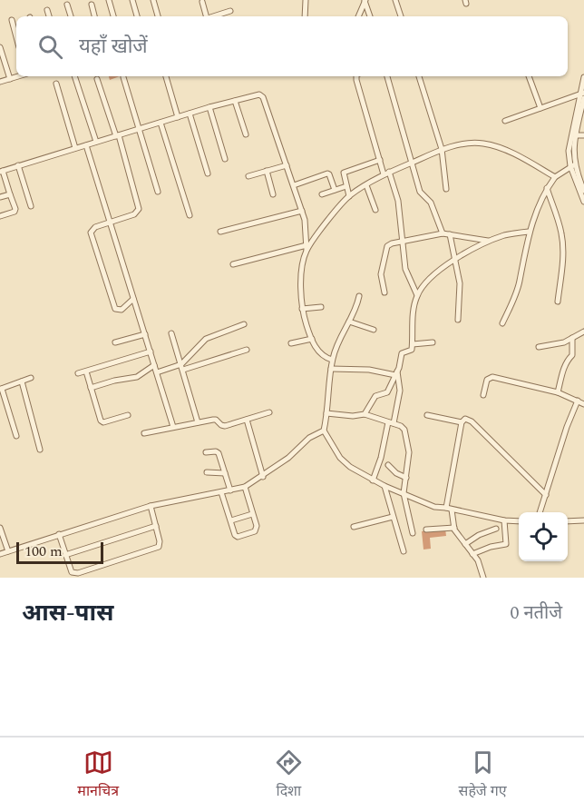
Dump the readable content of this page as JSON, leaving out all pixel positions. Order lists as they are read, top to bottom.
{
  "scale_bar": "100 m",
  "page": {
    "search": "यहाँ खोजें",
    "scale": "100 m",
    "heading": ["आस-पास", "0 नतीजे"],
    "nav": ["मानचित्र", "दिशा", "सहेजे गए"]
  }
}
